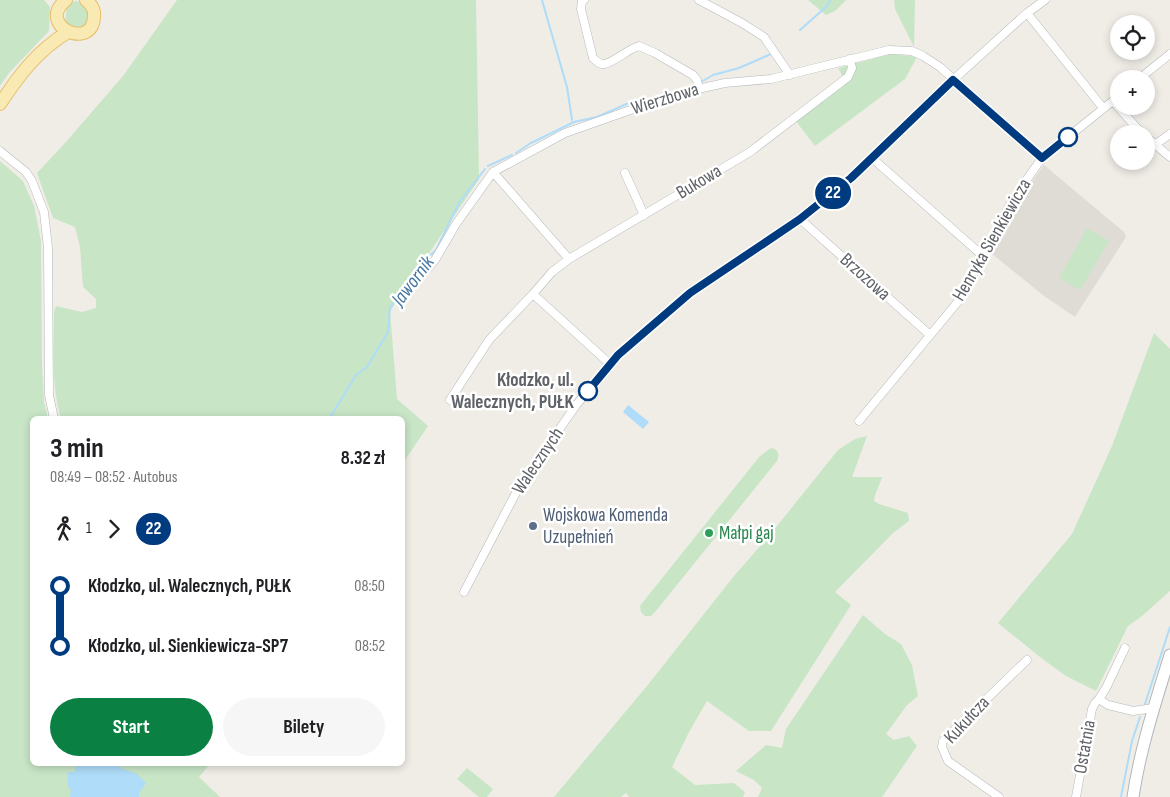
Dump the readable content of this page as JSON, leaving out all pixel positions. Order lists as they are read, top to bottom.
{
  "streets": {
    "street": [
      "Wierzbowa",
      "Bukowa",
      "Henryka Sienkiewicza",
      "Brzozowa",
      "Walecznych",
      "Kukułcza",
      "Ostatnia"
    ]
  },
  "crossings": [
    ["Wierzbowa", "Bukowa"],
    ["Wierzbowa", "Henryka Sienkiewicza"],
    ["Wierzbowa", "Walecznych"],
    ["Henryka Sienkiewicza", "Brzozowa"],
    ["Brzozowa", "Walecznych"]
  ],
  "water": ["Jawornik"],
  "places": ["Kłodzko, ul. Walecznych, PUŁK", "Wojskowa Komenda Uzupełnień", "Małpi gaj"],
  "lines": ["bus line 22"],
  "page": {
    "on_map": "22",
    "map_buttons": ["+", "−"],
    "heading": ["3 min", "08:49 – 08:52 · Autobus", "8.32 zł"],
    "legs": ["1", "22"],
    "list": [
      {
        "name": "Kłodzko, ul. Walecznych, PUŁK",
        "value": "08:50"
      },
      {
        "name": "Kłodzko, ul. Sienkiewicza-SP7",
        "value": "08:52"
      }
    ],
    "buttons": ["Start", "Bilety"]
  }
}
